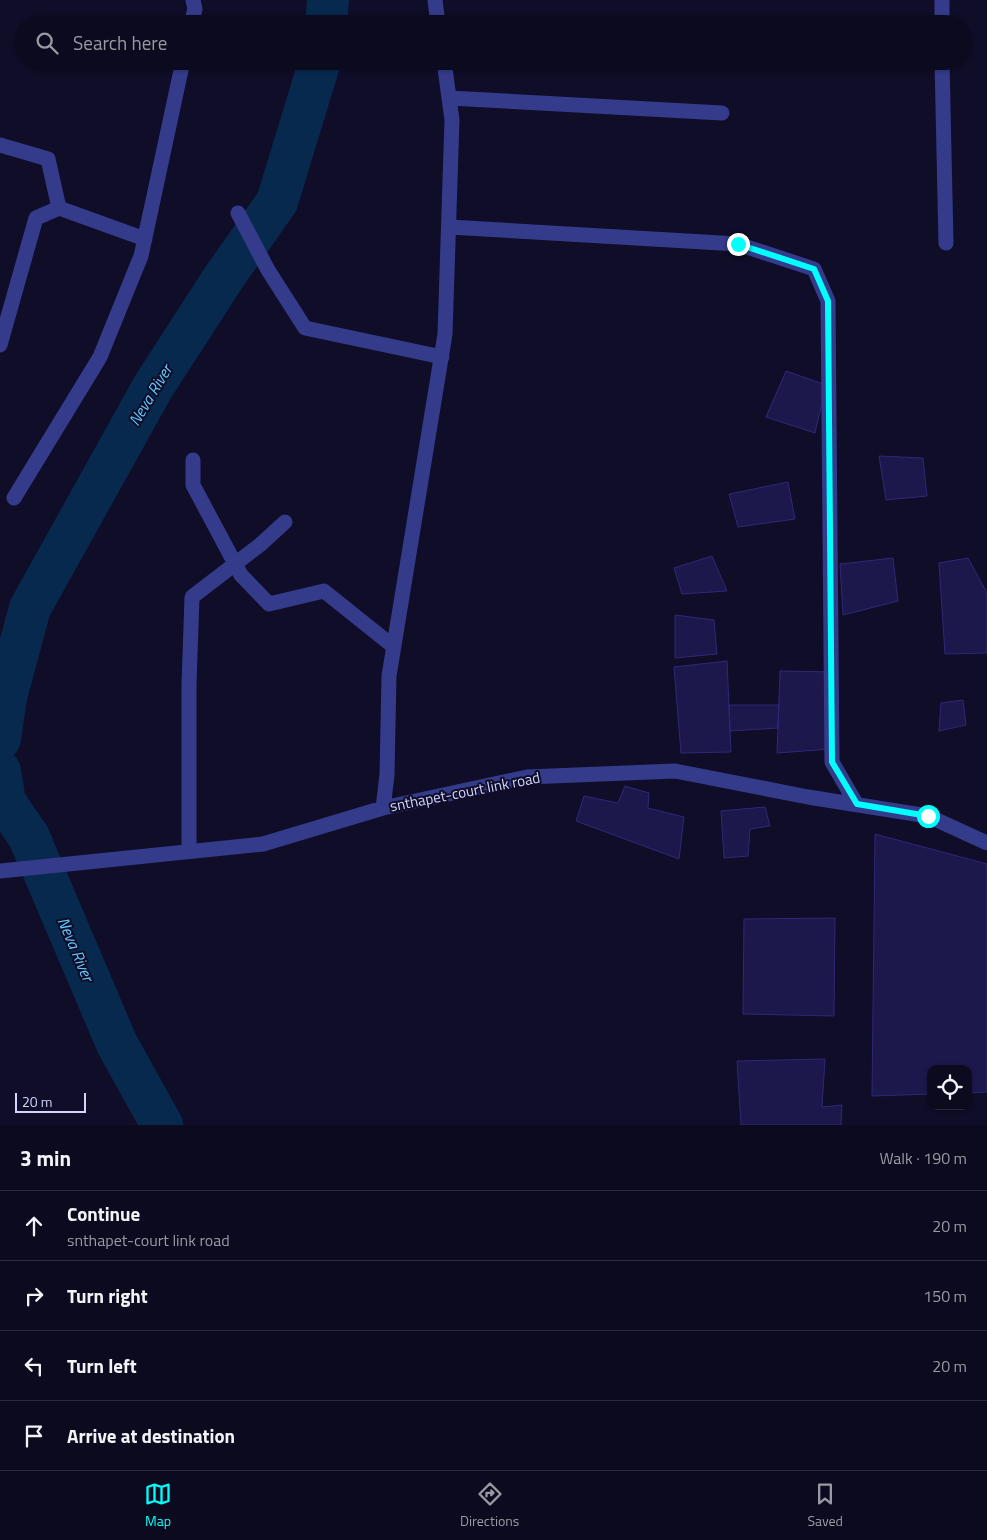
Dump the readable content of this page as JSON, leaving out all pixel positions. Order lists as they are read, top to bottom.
{
  "streets": {
    "street": ["snthapet-court link road"]
  },
  "water": ["Neva River"],
  "scale_bar": "20 m",
  "page": {
    "search": "Search here",
    "scale": "20 m",
    "heading": ["3 min", "Walk · 190 m"],
    "list": [
      ["Continue", "snthapet-court link road", "20 m"],
      ["Turn right", "150 m"],
      ["Turn left", "20 m"],
      "Arrive at destination"
    ],
    "nav": ["Map", "Directions", "Saved"]
  }
}
